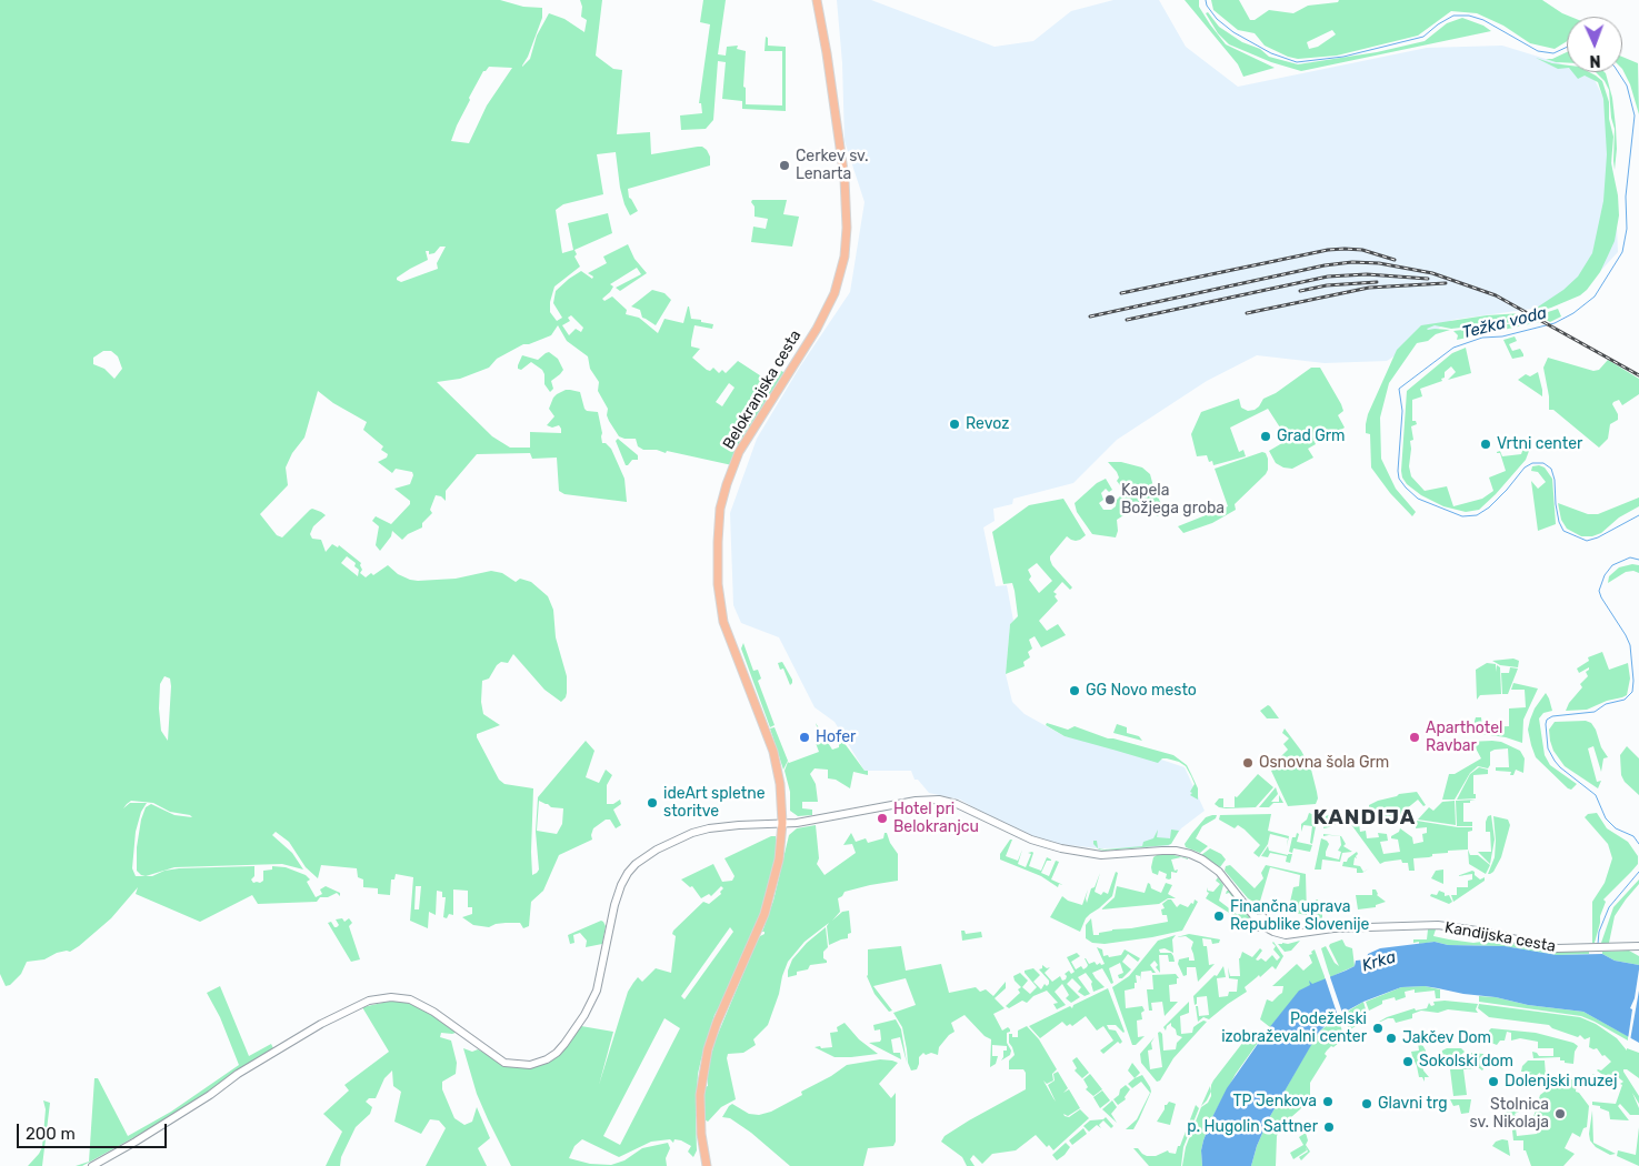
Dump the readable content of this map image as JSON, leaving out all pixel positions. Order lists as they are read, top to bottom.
{
  "streets": {
    "main road": ["Belokranjska cesta", "Kandijska cesta"]
  },
  "crossings": [
    ["Belokranjska cesta", "Kandijska cesta"]
  ],
  "districts": ["KANDIJA"],
  "water": ["Težka voda", "Krka"],
  "places": [
    "Cerkev sv. Lenarta",
    "Revoz",
    "Grad Grm",
    "Vrtni center",
    "Kapela Božjega groba",
    "GG Novo mesto",
    "Hofer",
    "Aparthotel Ravbar",
    "Osnovna šola Grm",
    "ideArt spletne storitve",
    "Hotel pri Belokranjcu",
    "Finančna uprava Republike Slovenije",
    "Podeželski izobraževalni center",
    "Jakčev Dom",
    "Sokolski dom",
    "Dolenjski muzej",
    "TP Jenkova",
    "Glavni trg",
    "Stolnica sv. Nikolaja",
    "p. Hugolin Sattner"
  ],
  "scale_bar": "200 m",
  "north": "bottom"
}
